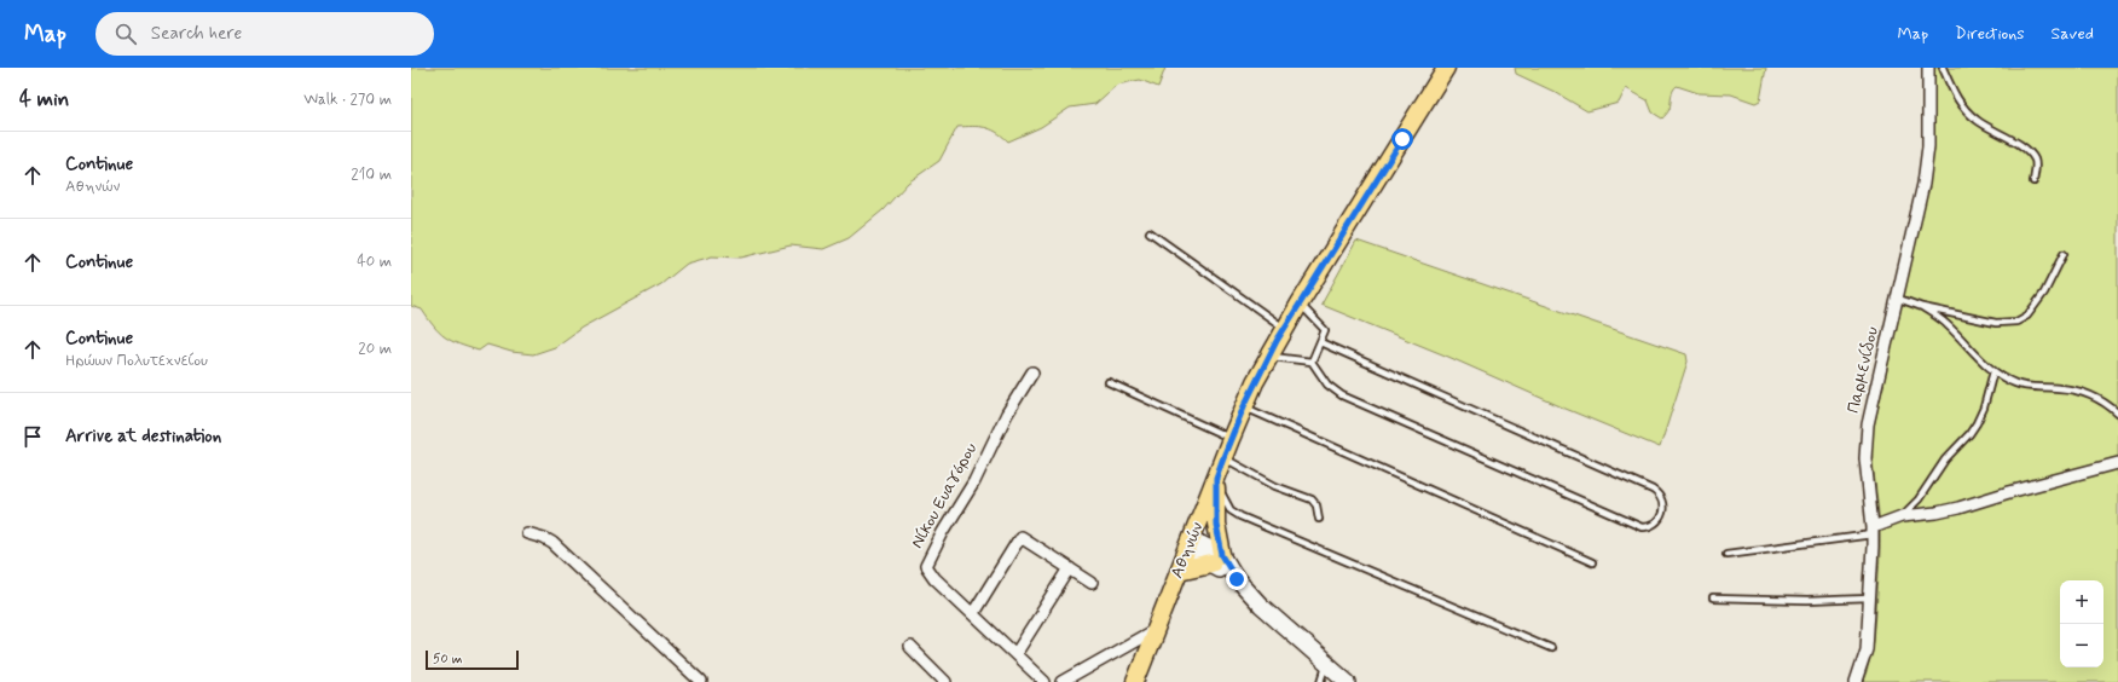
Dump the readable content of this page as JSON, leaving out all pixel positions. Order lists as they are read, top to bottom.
{
  "streets": {
    "main road": ["Αθηνών"],
    "street": ["Παρμενίδου", "Νίκου Ευαγόρου"]
  },
  "scale_bar": "50 m",
  "page": {
    "header": "Map",
    "search": "Search here",
    "nav": ["Map", "Directions", "Saved"],
    "heading": ["4 min", "Walk · 270 m"],
    "list": [
      ["Continue", "Αθηνών", "210 m"],
      ["Continue", "40 m"],
      ["Continue", "Ηρώων Πολυτεχνείου", "20 m"],
      "Arrive at destination"
    ],
    "map_buttons": ["+", "−"],
    "scale": "50 m"
  }
}
